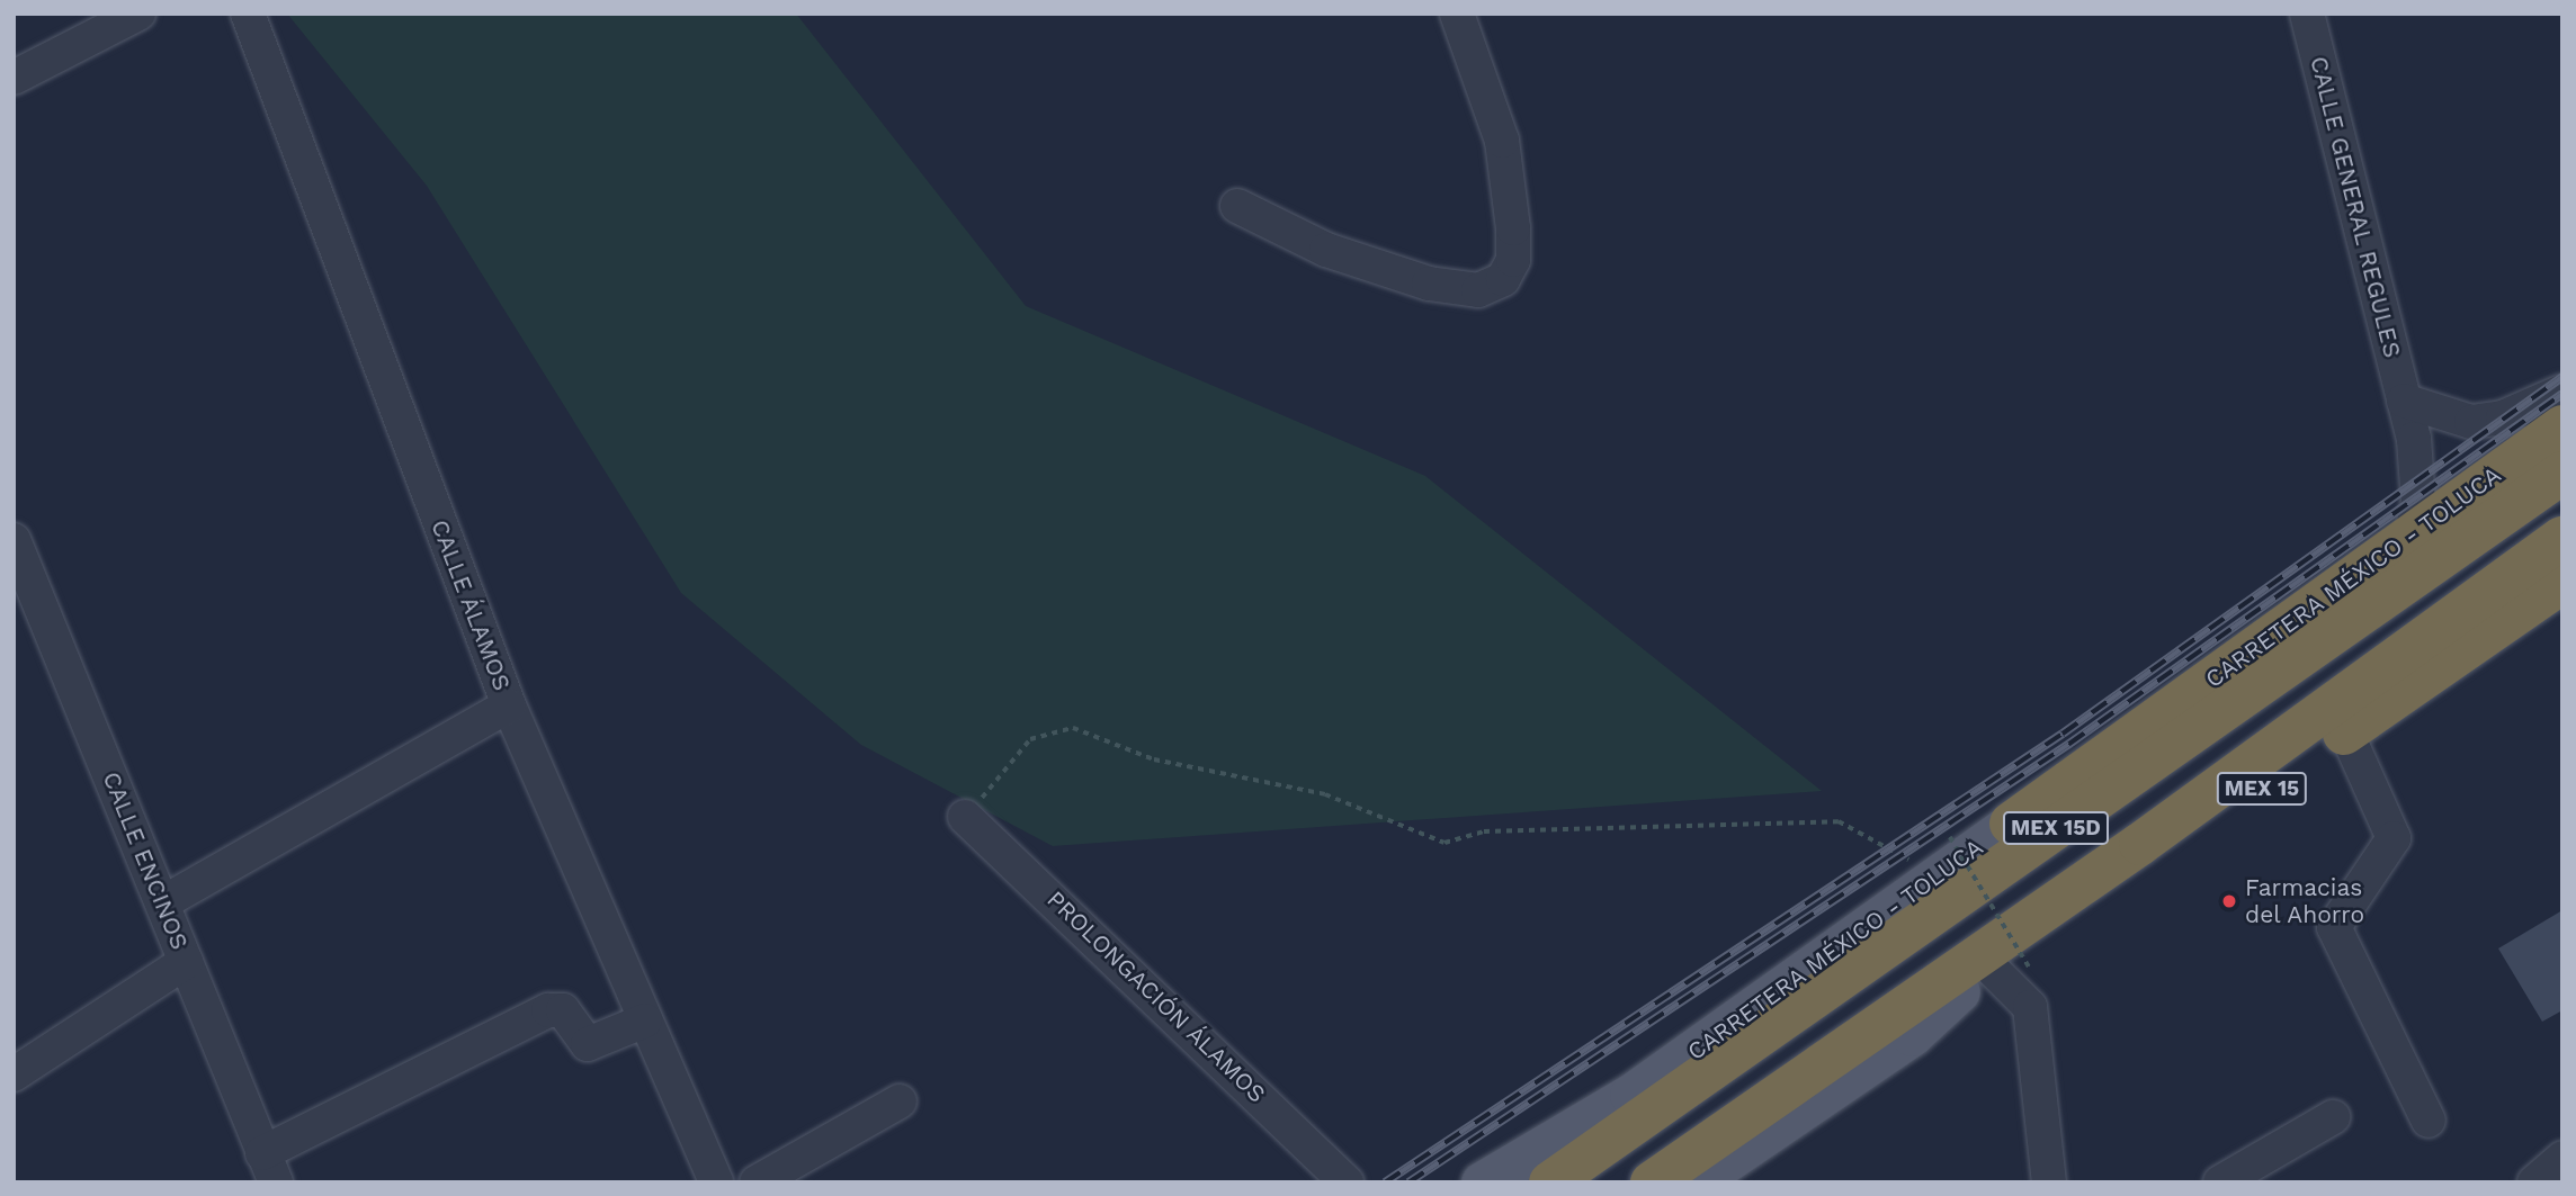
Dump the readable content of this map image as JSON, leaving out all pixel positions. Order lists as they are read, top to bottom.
{
  "streets": {
    "highway": ["CARRETERA MÉXICO - TOLUCA", "MEX 15", "MEX 15D"],
    "street": [
      "CALLE GENERAL REGULES",
      "CALLE ÁLAMOS",
      "CALLE ENCINOS",
      "PROLONGACIÓN ÁLAMOS"
    ]
  },
  "crossings": [
    ["CALLE GENERAL REGULES", "CARRETERA MÉXICO - TOLUCA"]
  ],
  "places": ["Farmacias del Ahorro"]
}
